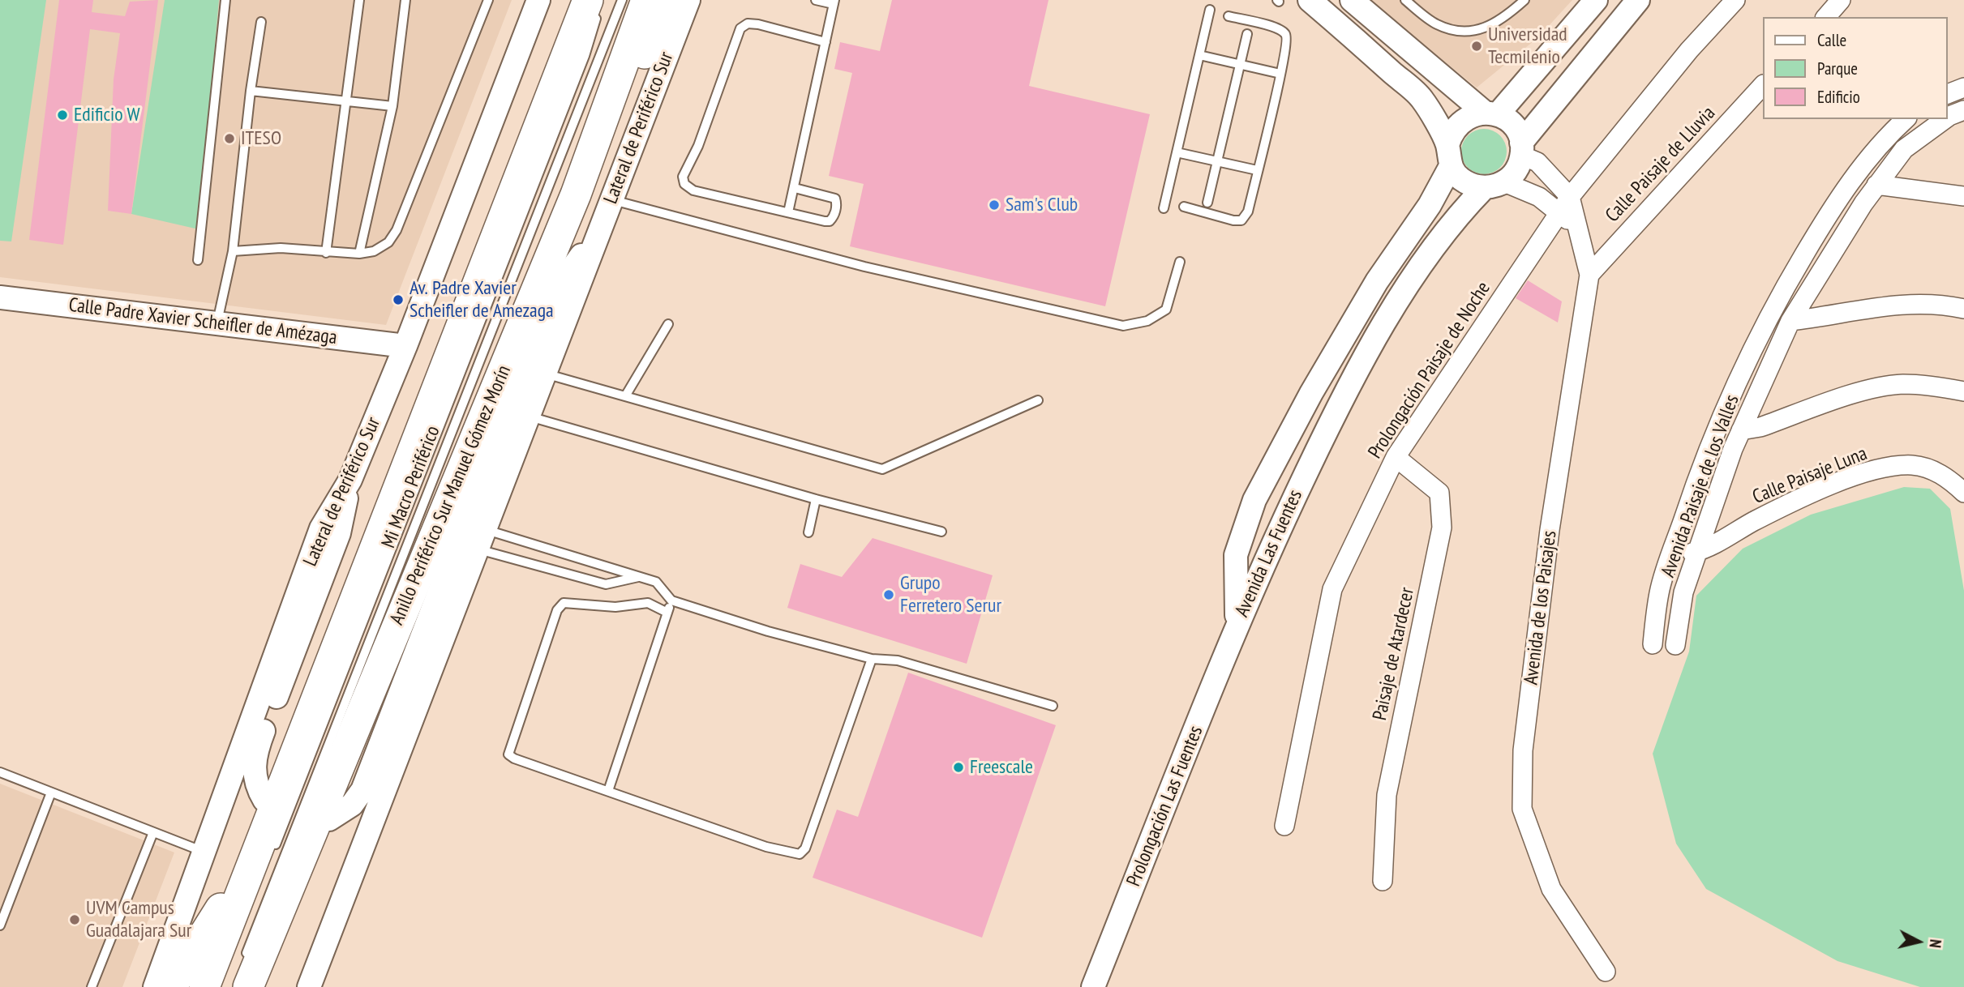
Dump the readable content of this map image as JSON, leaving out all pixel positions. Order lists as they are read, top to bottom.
{
  "streets": {
    "highway": ["Anillo Periférico Sur Manuel Gómez Morín"],
    "street": [
      "Lateral de Periférico Sur",
      "Calle Paisaje de Lluvia",
      "Calle Padre Xavier Scheifler de Amézaga",
      "Prolongación Paisaje de Noche",
      "Calle Paisaje Luna",
      "Avenida Paisaje de los Valles",
      "Avenida Las Fuentes",
      "Avenida de los Paisajes",
      "Paisaje de Atardecer",
      "Prolongación Las Fuentes"
    ],
    "lane": ["Mi Macro Periférico"]
  },
  "crossings": [
    ["Lateral de Periférico Sur", "Calle Padre Xavier Scheifler de Amézaga"],
    ["Calle Paisaje de Lluvia", "Avenida de los Paisajes"],
    ["Prolongación Paisaje de Noche", "Avenida de los Paisajes"],
    ["Prolongación Paisaje de Noche", "Paisaje de Atardecer"],
    ["Calle Paisaje Luna", "Avenida Paisaje de los Valles"],
    ["Mi Macro Periférico", "Anillo Periférico Sur Manuel Gómez Morín"],
    ["Avenida Las Fuentes", "Prolongación Las Fuentes"]
  ],
  "places": [
    "Universidad Tecmilenio",
    "Edificio W",
    "ITESO",
    "Sam's Club",
    "Av. Padre Xavier Scheifler de Amezaga",
    "Grupo Ferretero Serur",
    "Freescale",
    "UVM Campus Guadalajara Sur"
  ],
  "legend": ["Calle", "Parque", "Edificio"],
  "north": "right"
}
